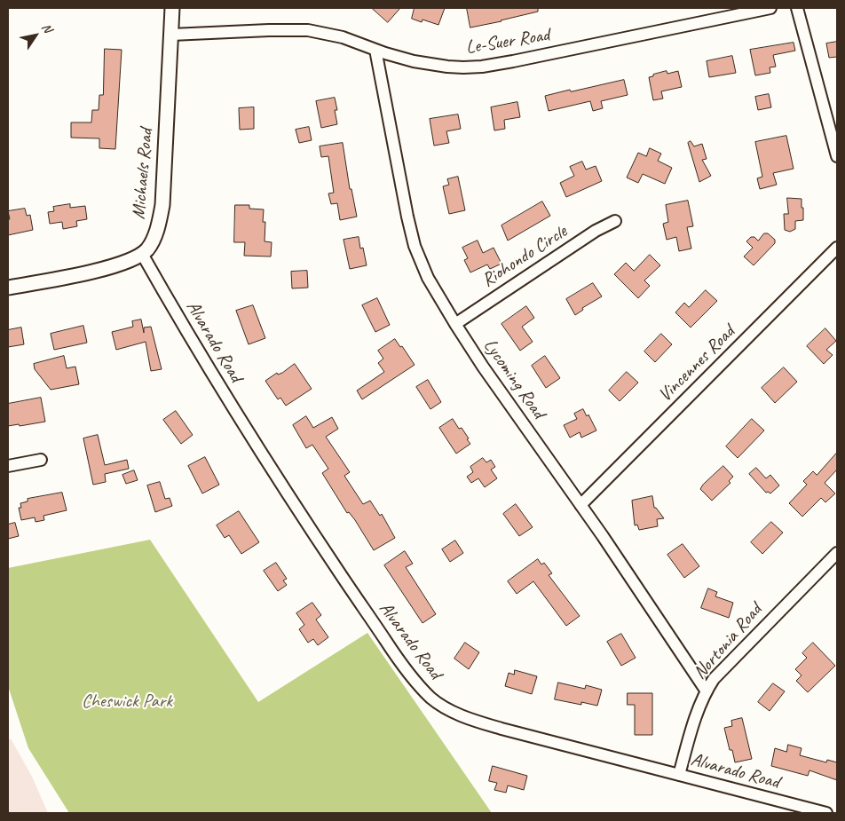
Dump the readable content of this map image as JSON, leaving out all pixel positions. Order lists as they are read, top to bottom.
{
  "streets": {
    "street": [
      "Le-Suer Road",
      "Michaels Road",
      "Riohondo Circle",
      "Alvarado Road",
      "Vincennes Road",
      "Lycoming Road",
      "Nortonia Road"
    ]
  },
  "crossings": [
    ["Le-Suer Road", "Michaels Road"],
    ["Le-Suer Road", "Lycoming Road"],
    ["Michaels Road", "Alvarado Road"],
    ["Riohondo Circle", "Lycoming Road"],
    ["Alvarado Road", "Nortonia Road"],
    ["Vincennes Road", "Lycoming Road"],
    ["Lycoming Road", "Nortonia Road"]
  ],
  "parks": ["Cheswick Park"],
  "north": "top right"
}
